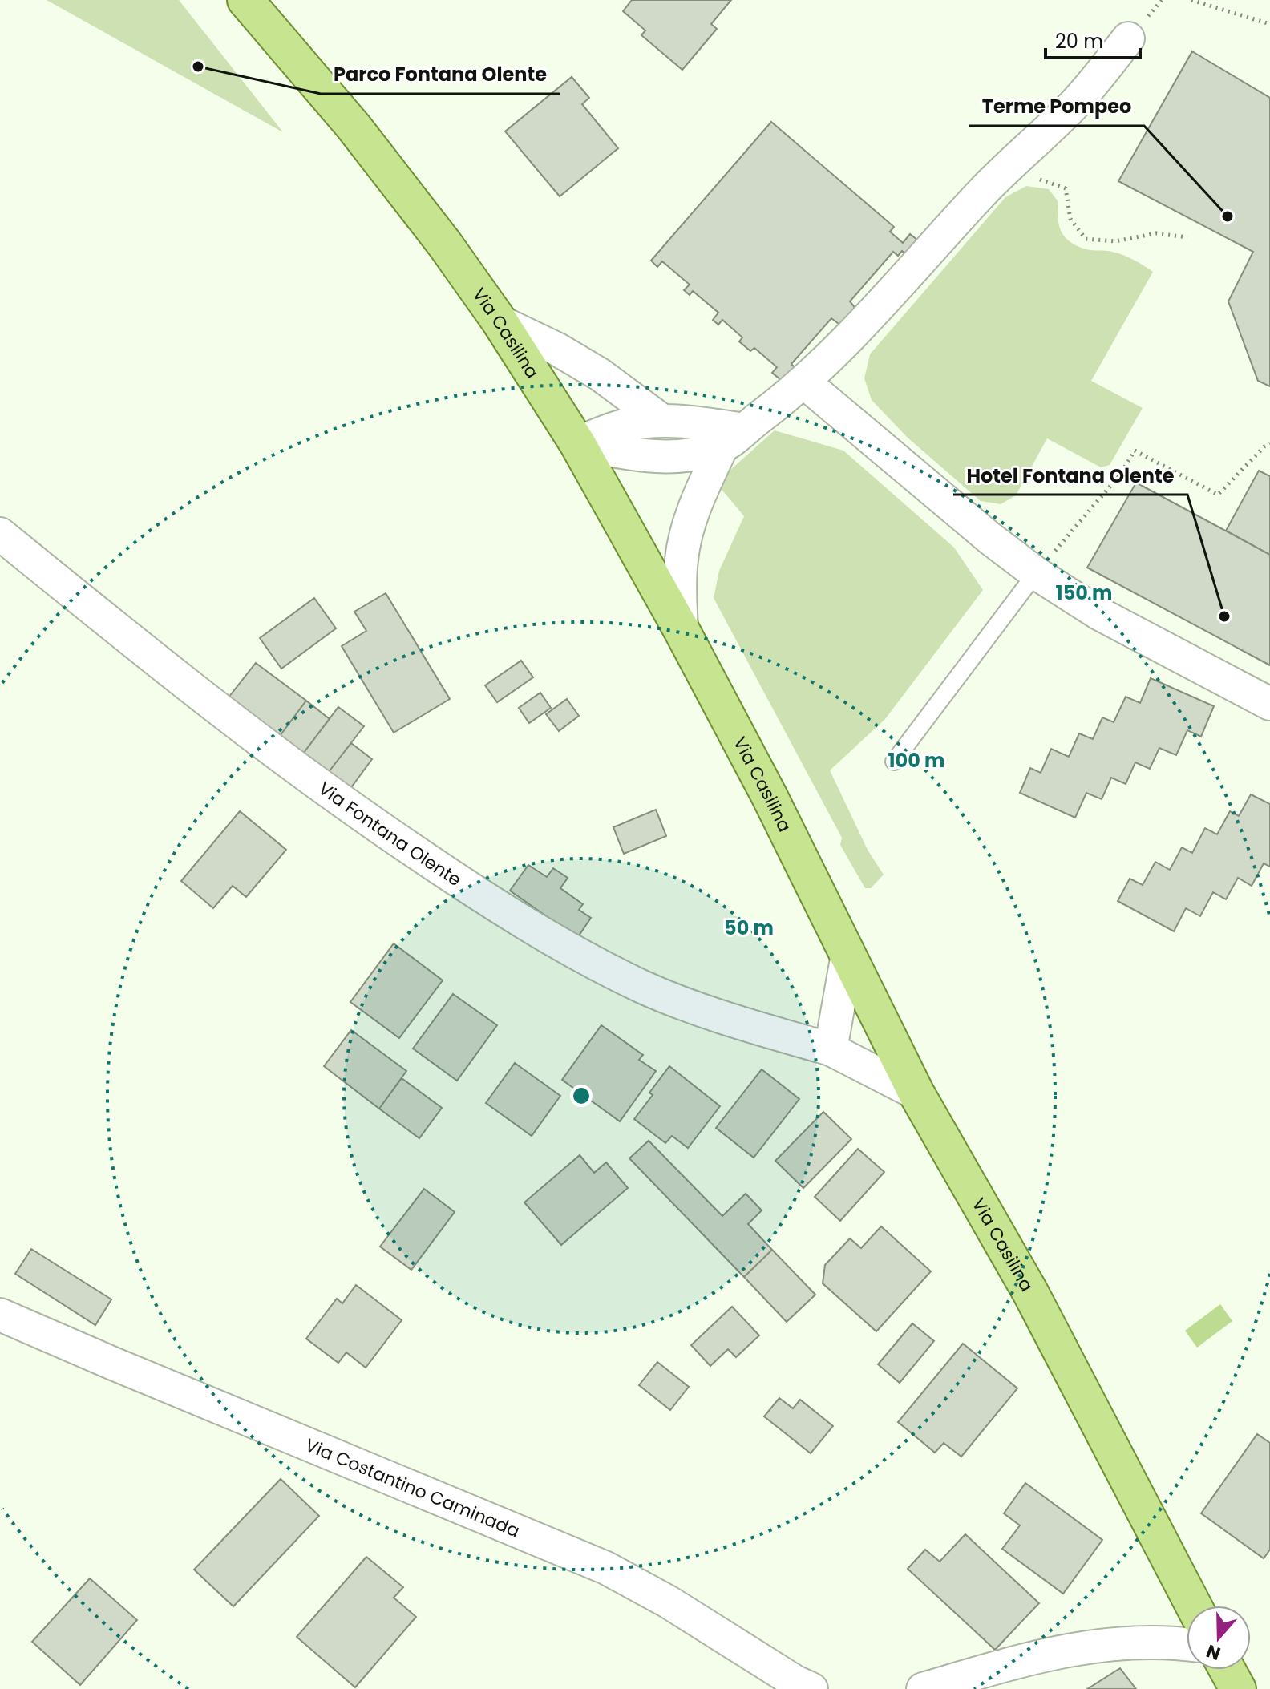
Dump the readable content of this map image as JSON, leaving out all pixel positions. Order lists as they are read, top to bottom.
{
  "streets": {
    "main road": ["Via Casilina"],
    "street": ["Via Fontana Olente", "Via Costantino Caminada"]
  },
  "crossings": [
    ["Via Casilina", "Via Fontana Olente"]
  ],
  "places": ["Parco Fontana Olente", "Terme Pompeo", "Hotel Fontana Olente"],
  "scale_bar": "20 m",
  "north": "bottom",
  "rings": ["150 m", "100 m", "50 m"]
}
